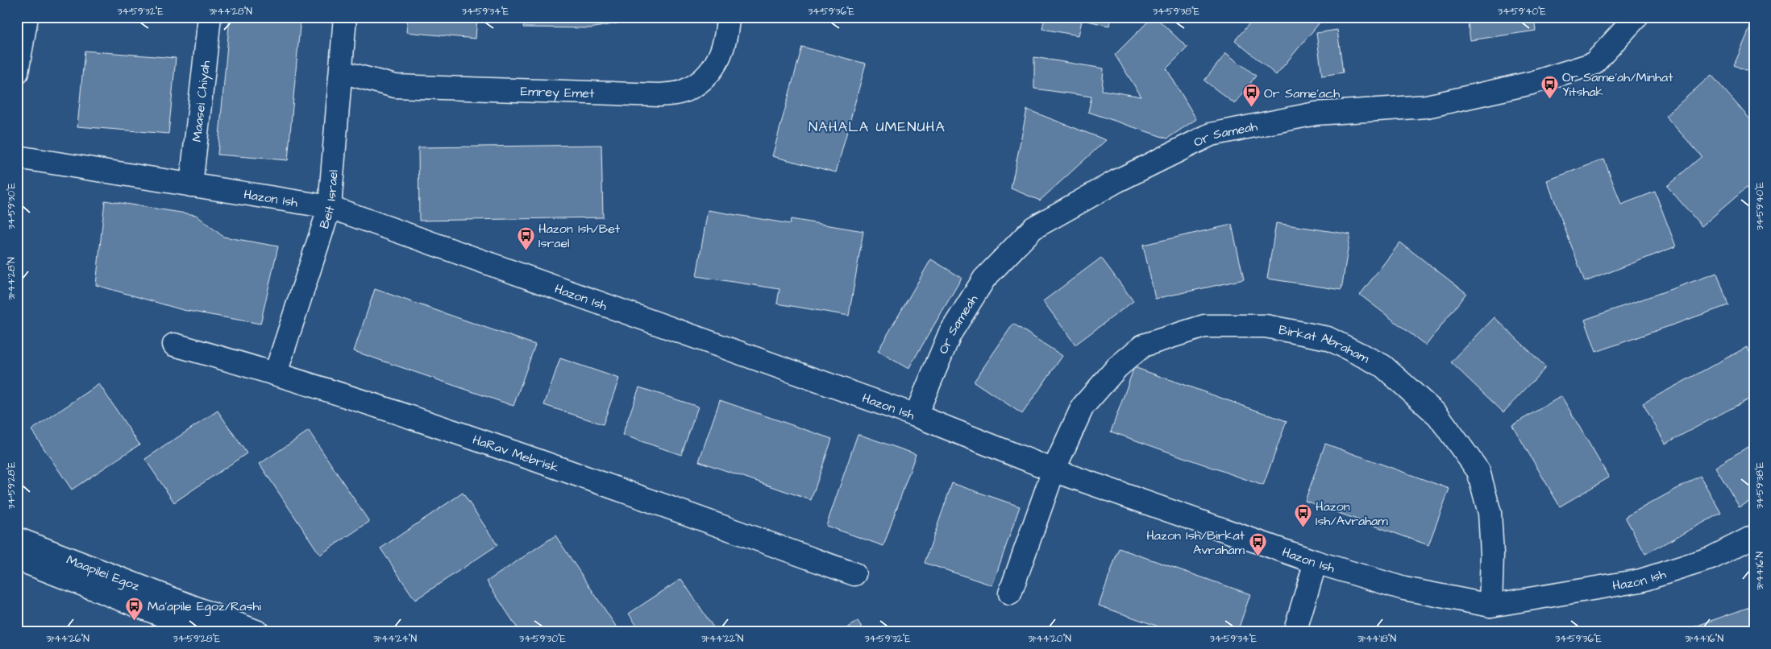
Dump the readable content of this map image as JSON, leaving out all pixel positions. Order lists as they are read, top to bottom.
{
  "streets": {
    "street": [
      "Emrey Emet",
      "Maasei Chiyah",
      "Or Sameah",
      "Hazon Ish",
      "Beit Israel",
      "Birkat Abraham",
      "HaRav Mebrisk",
      "Maapilei Egoz"
    ]
  },
  "crossings": [
    ["Emrey Emet", "Beit Israel"],
    ["Maasei Chiyah", "Hazon Ish"],
    ["Or Sameah", "Hazon Ish"],
    ["Hazon Ish", "Beit Israel"],
    ["Hazon Ish", "Birkat Abraham"],
    ["Beit Israel", "HaRav Mebrisk"]
  ],
  "districts": ["NAHALA UMENUHA"],
  "places": {
    "bus stop": [
      "Or Same'ah/Minhat Yitshak",
      "Or Same’ach",
      "Hazon Ish/Bet Israel",
      "Hazon Ish/Avraham",
      "Hazon Ish/Birkat Avraham",
      "Ma'apile Egoz/Rashi"
    ]
  },
  "coordinates": [
    "34°59'32\"E",
    "31°44'28\"N",
    "34°59'34\"E",
    "34°59'36\"E",
    "34°59'38\"E",
    "34°59'40\"E",
    "34°59'30\"E",
    "34°59'28\"E",
    "31°44'16\"N",
    "31°44'26\"N",
    "31°44'24\"N",
    "31°44'22\"N",
    "31°44'20\"N",
    "31°44'18\"N"
  ]
}
